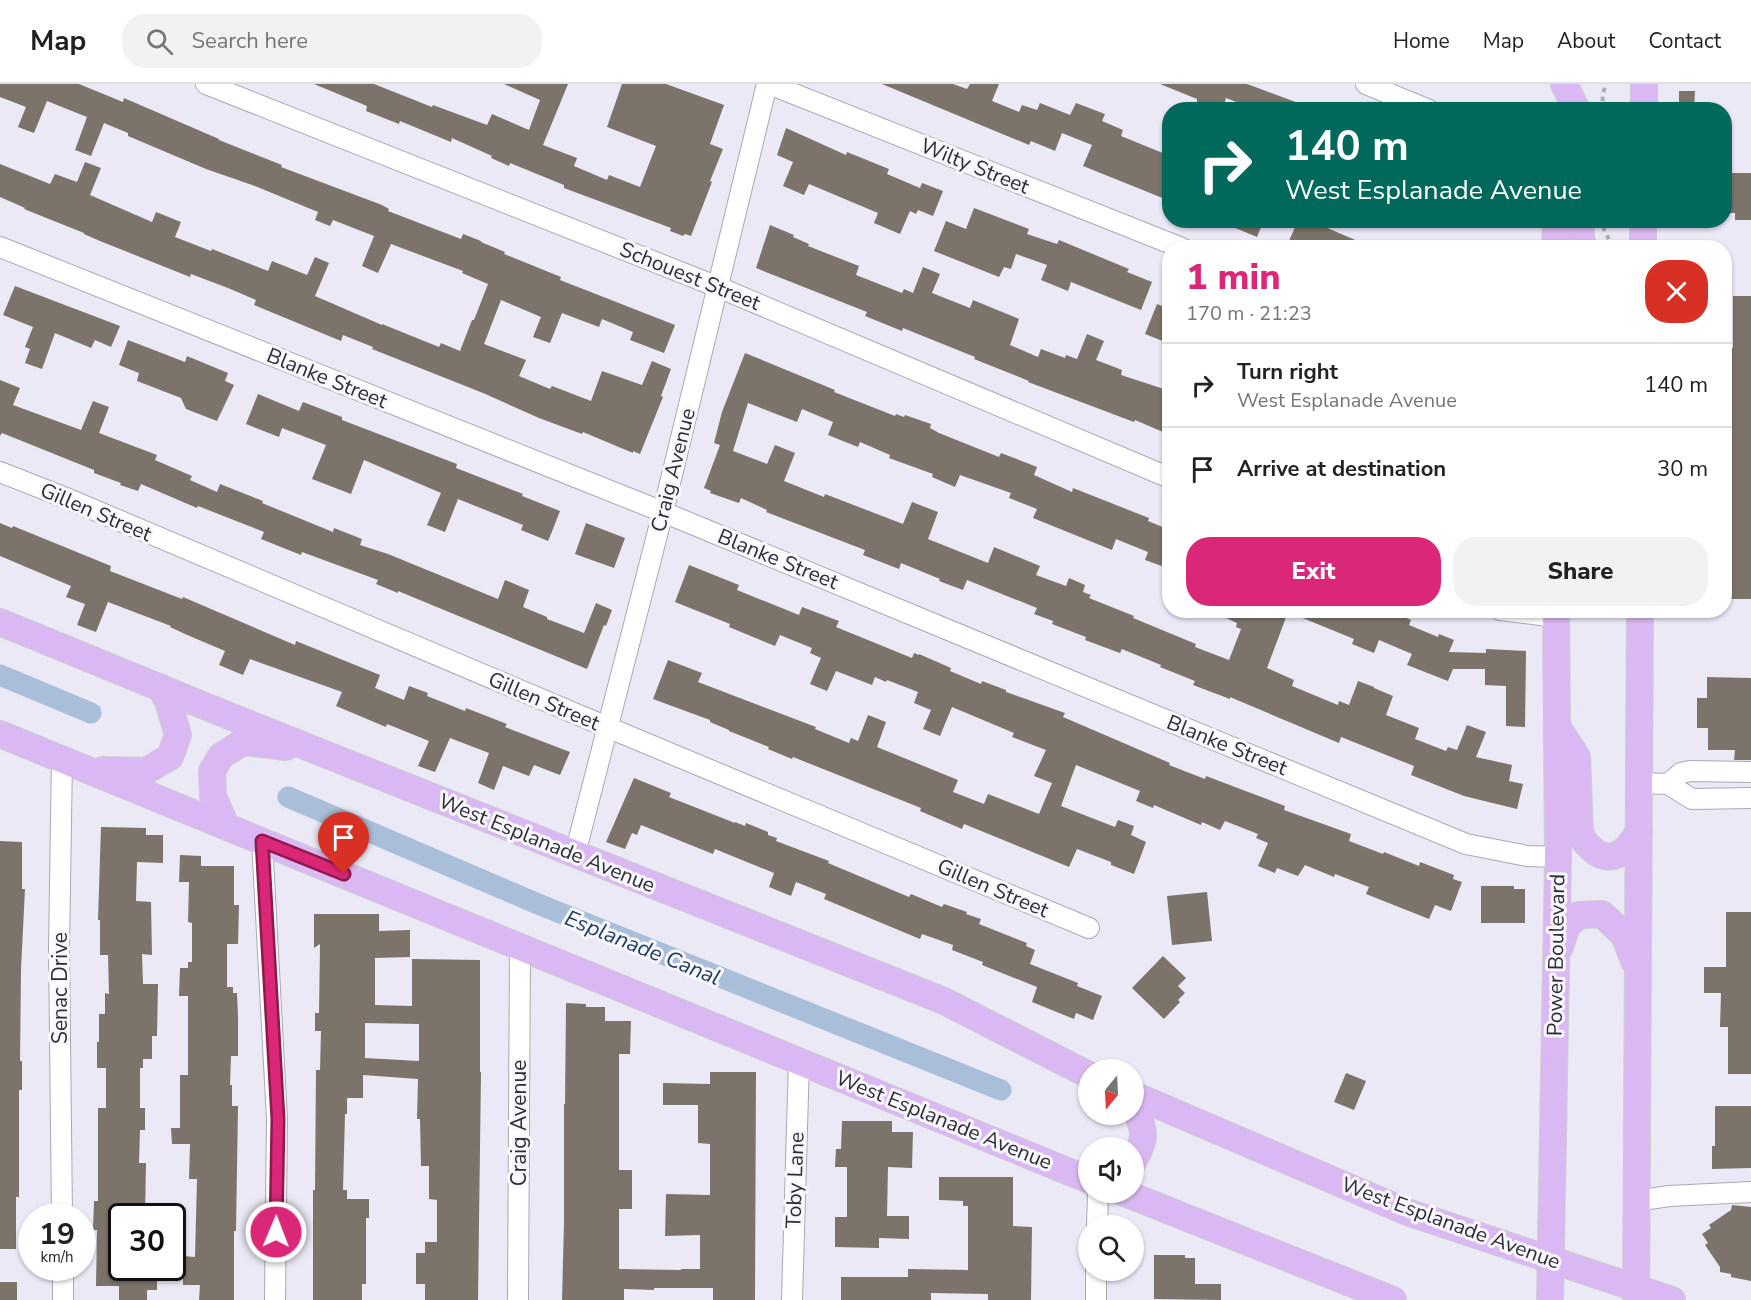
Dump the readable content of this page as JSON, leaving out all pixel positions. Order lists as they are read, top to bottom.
{
  "streets": {
    "main road": ["West Esplanade Avenue", "Power Boulevard"],
    "street": [
      "Wilty Street",
      "Schouest Street",
      "Blanke Street",
      "Craig Avenue",
      "Gillen Street",
      "Senac Drive",
      "Toby Lane"
    ]
  },
  "crossings": [
    ["Wilty Street", "Craig Avenue"],
    ["Schouest Street", "Craig Avenue"],
    ["Blanke Street", "Craig Avenue"],
    ["Blanke Street", "Power Boulevard"],
    ["Craig Avenue", "Gillen Street"],
    ["Craig Avenue", "West Esplanade Avenue"],
    ["West Esplanade Avenue", "Power Boulevard"],
    ["West Esplanade Avenue", "Senac Drive"],
    ["West Esplanade Avenue", "Toby Lane"]
  ],
  "water": ["Esplanade Canal"],
  "north": "bottom",
  "page": {
    "header": "Map",
    "search": "Search here",
    "nav": [
      "Home",
      "Map",
      "About",
      "Contact"
    ],
    "turn": ["140 m", "West Esplanade Avenue"],
    "heading": ["1 min", "170 m · 21:23"],
    "list": [
      {
        "name": "Turn right",
        "note": "West Esplanade Avenue",
        "value": "140 m"
      },
      {
        "name": "Arrive at destination",
        "value": "30 m"
      }
    ],
    "buttons": ["Exit", "Share"],
    "speed": "19 km/h",
    "limit": "30"
  }
}
